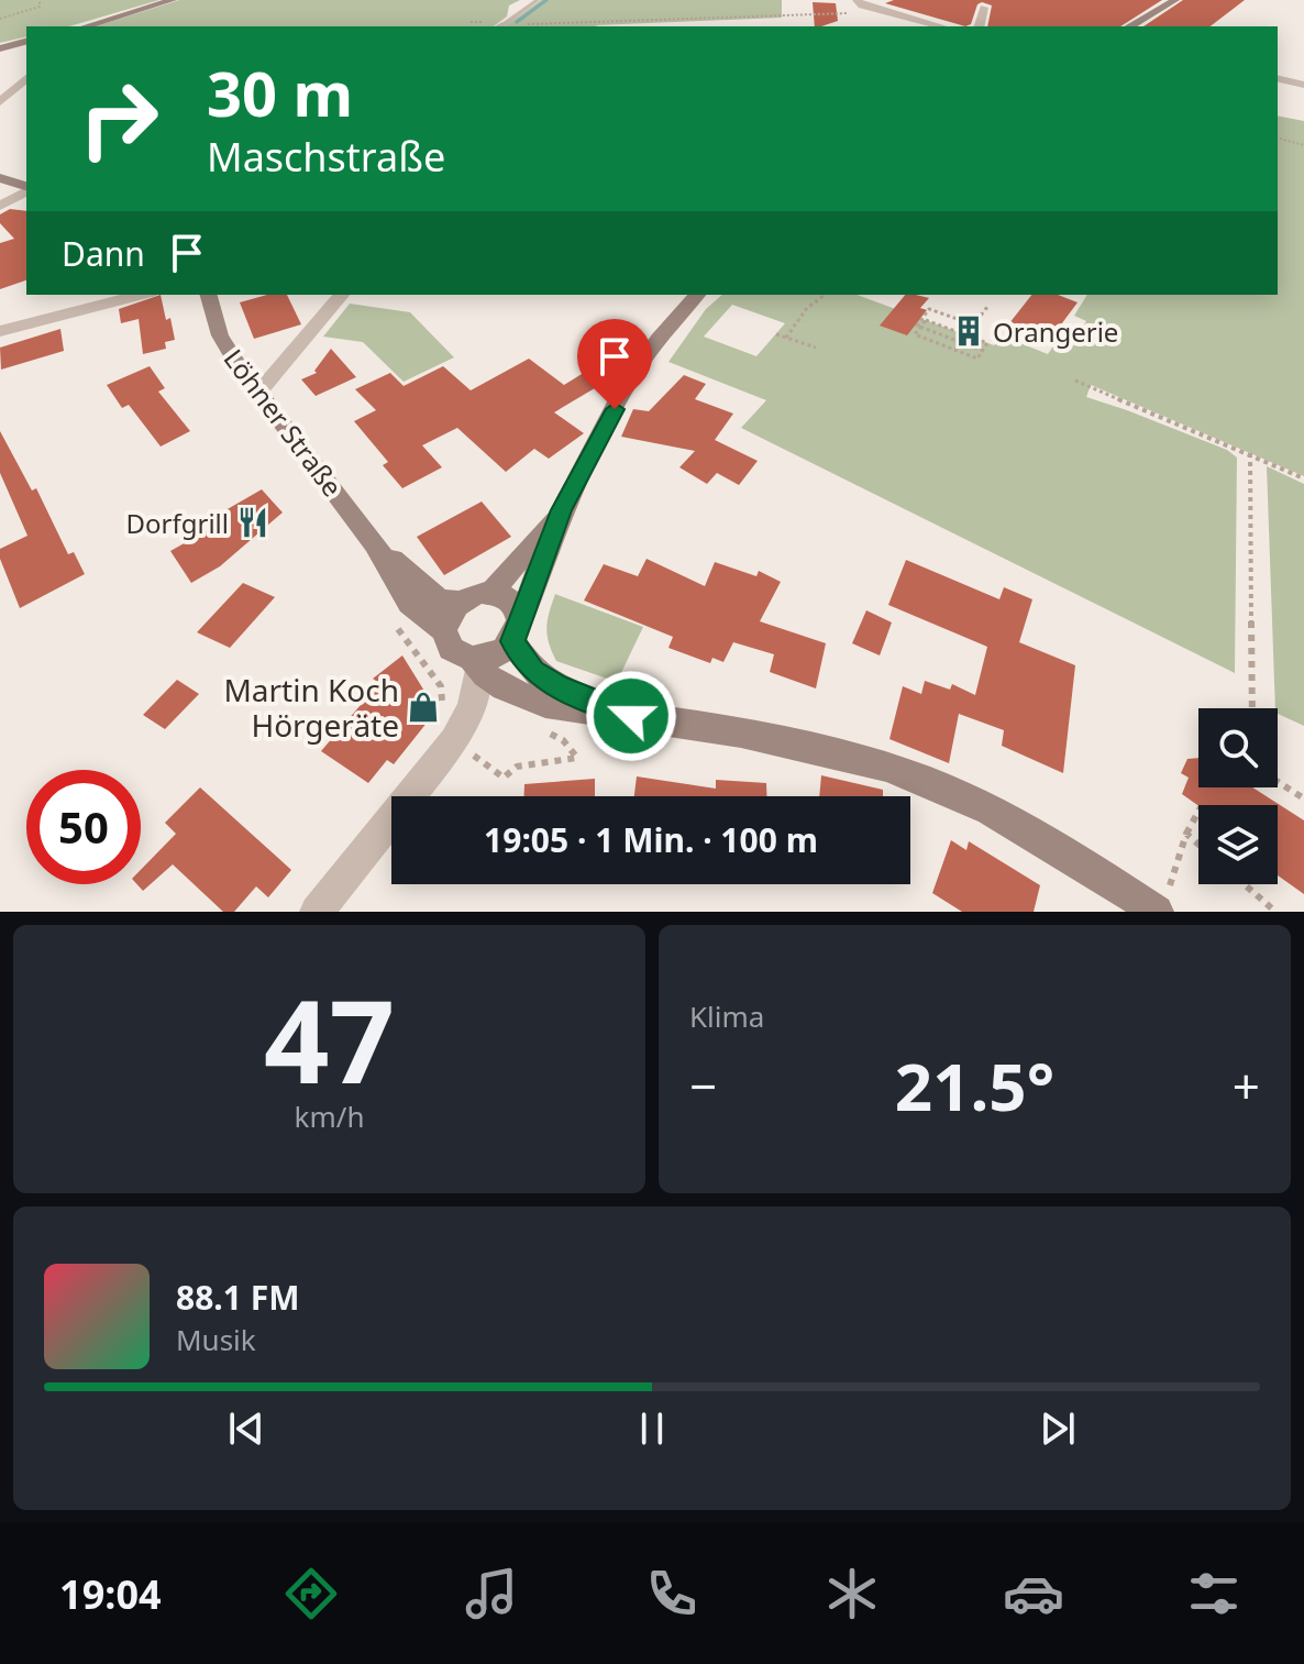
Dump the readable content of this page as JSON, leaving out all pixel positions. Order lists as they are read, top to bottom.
{
  "streets": {
    "main road": ["Löhner Straße"]
  },
  "places": {
    "building": ["Orangerie"],
    "restaurant": ["Dorfgrill"],
    "shop": ["Martin Koch Hörgeräte"]
  },
  "page": {
    "turn": ["30 m", "Maschstraße"],
    "then": "Dann",
    "limit": "50",
    "trip": "19:05 · 1 Min. · 100 m",
    "tile": [
      ["47", "km/h"],
      "Klima"
    ],
    "heat": ["−", "21.5°", "+"],
    "song": ["88.1 FM", "Musik"],
    "tabs": "19:04"
  }
}
